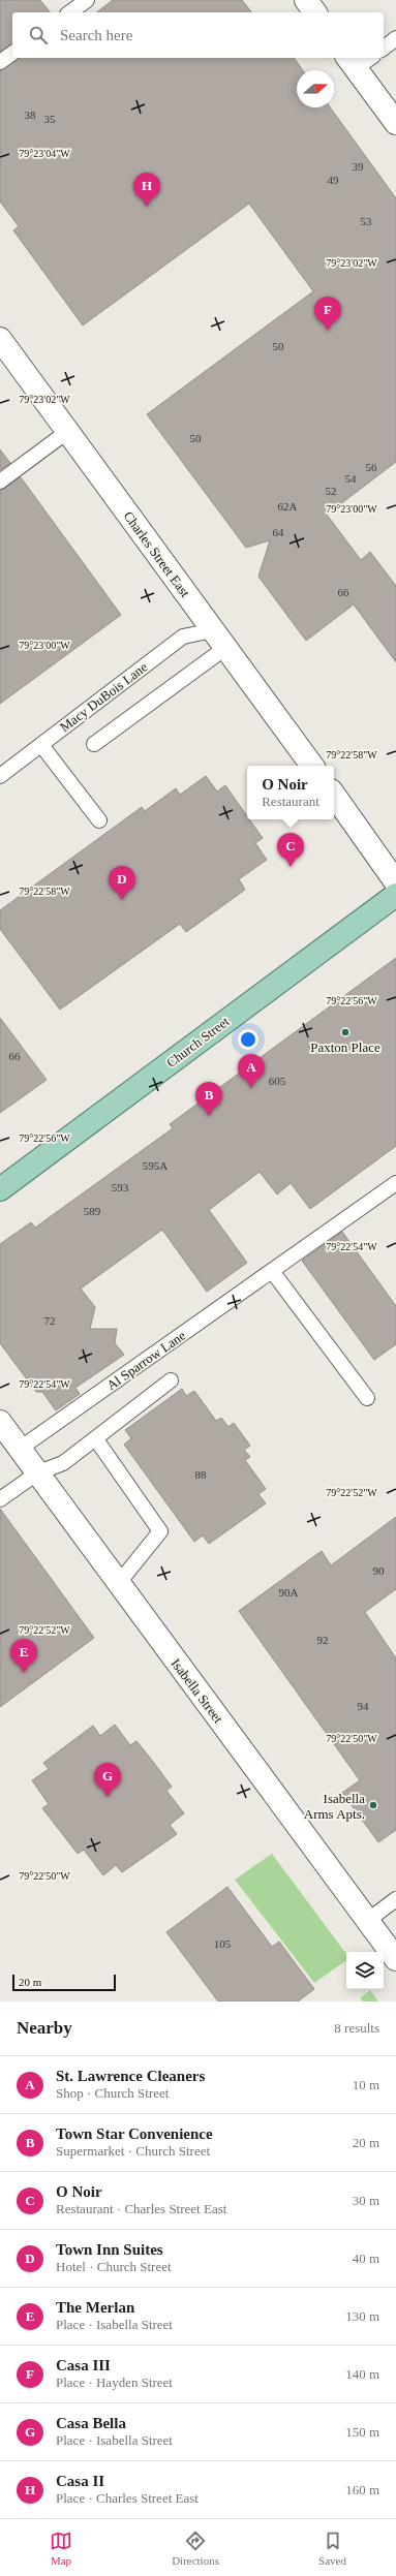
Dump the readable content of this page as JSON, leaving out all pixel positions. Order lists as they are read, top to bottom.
{
  "streets": {
    "main road": ["Church Street"],
    "street": ["Charles Street East", "Isabella Street"],
    "lane": ["Macy DuBois Lane", "Al Sparrow Lane"]
  },
  "crossings": [
    ["Charles Street East", "Macy DuBois Lane"],
    ["Al Sparrow Lane", "Isabella Street"]
  ],
  "places": ["Paxton Place", "Isabella Arms Apts."],
  "house_numbers": [
    "38",
    "35",
    "39",
    "49",
    "53",
    "50",
    "50",
    "56",
    "54",
    "52",
    "62A",
    "64",
    "66",
    "66",
    "605",
    "595A",
    "593",
    "589",
    "72",
    "88",
    "90",
    "90A",
    "92",
    "94",
    "105"
  ],
  "scale_bar": "20 m",
  "north": "right",
  "page": {
    "search": "Search here",
    "pins": [
      "H",
      "F",
      "C",
      "D",
      "A",
      "B",
      "E",
      "G"
    ],
    "popup": ["O Noir", "Restaurant"],
    "scale": "20 m",
    "heading": ["Nearby", "8 results"],
    "list": [
      {
        "mark": "A",
        "name": "St. Lawrence Cleaners",
        "note": "Shop · Church Street",
        "value": "10 m"
      },
      {
        "mark": "B",
        "name": "Town Star Convenience",
        "note": "Supermarket · Church Street",
        "value": "20 m"
      },
      {
        "mark": "C",
        "name": "O Noir",
        "note": "Restaurant · Charles Street East",
        "value": "30 m"
      },
      {
        "mark": "D",
        "name": "Town Inn Suites",
        "note": "Hotel · Church Street",
        "value": "40 m"
      },
      {
        "mark": "E",
        "name": "The Merlan",
        "note": "Place · Isabella Street",
        "value": "130 m"
      },
      {
        "mark": "F",
        "name": "Casa III",
        "note": "Place · Hayden Street",
        "value": "140 m"
      },
      {
        "mark": "G",
        "name": "Casa Bella",
        "note": "Place · Isabella Street",
        "value": "150 m"
      },
      {
        "mark": "H",
        "name": "Casa II",
        "note": "Place · Charles Street East",
        "value": "160 m"
      }
    ],
    "nav": ["Map", "Directions", "Saved"]
  },
  "coordinates": [
    "79°23'04\"W",
    "79°23'02\"W",
    "79°23'00\"W",
    "79°22'58\"W",
    "79°22'56\"W",
    "79°22'54\"W",
    "79°22'52\"W",
    "79°22'50\"W"
  ]
}
